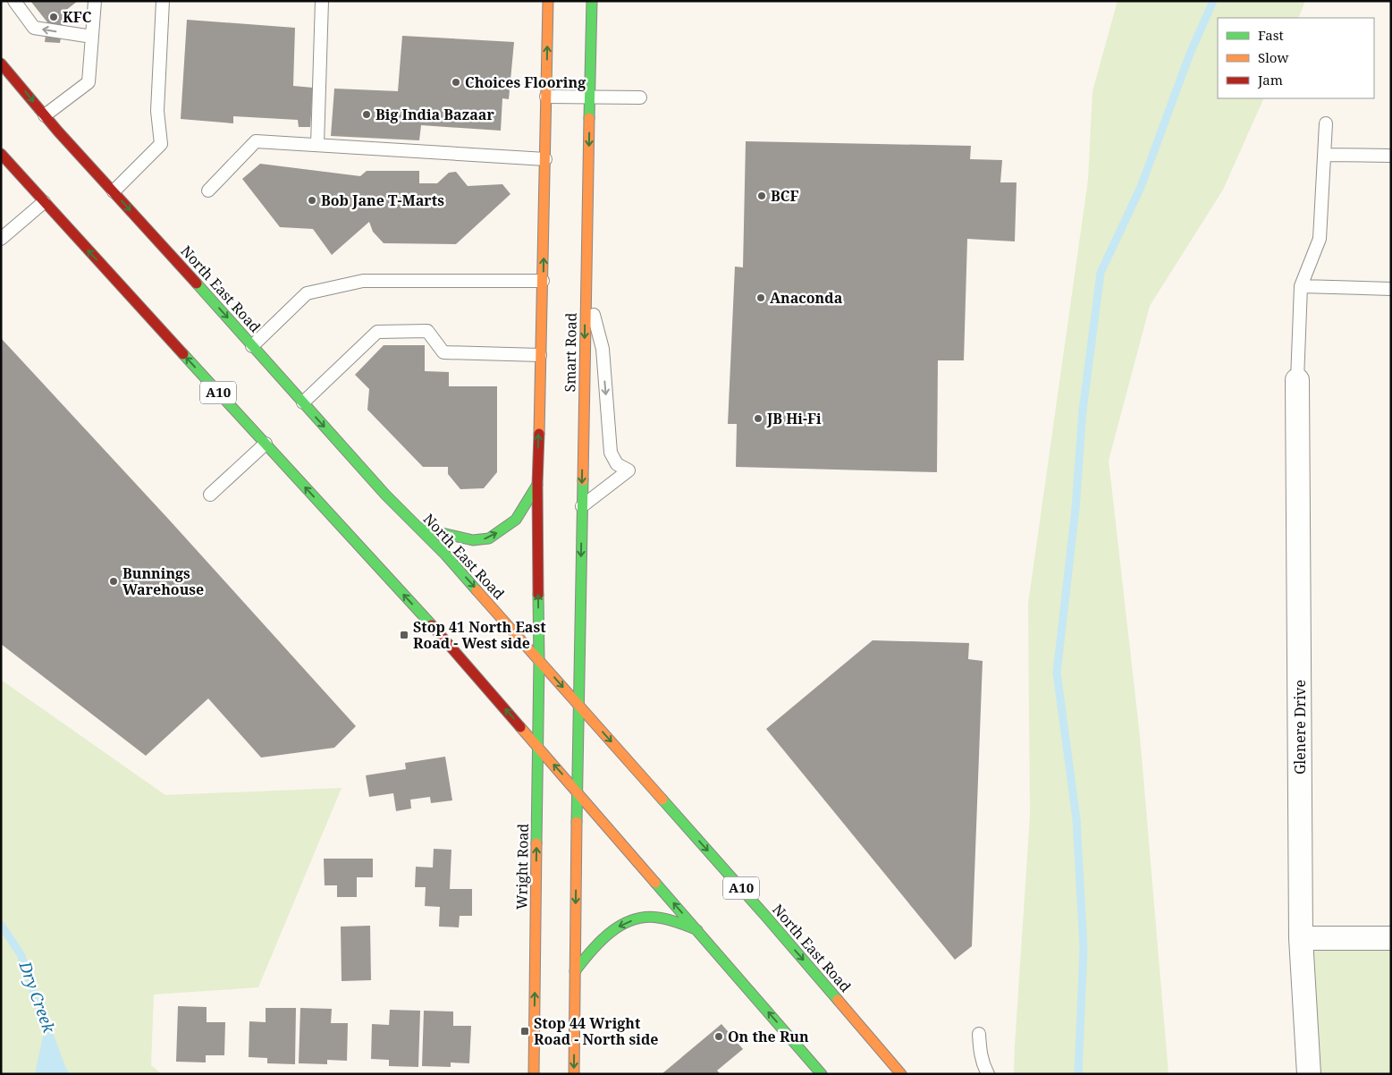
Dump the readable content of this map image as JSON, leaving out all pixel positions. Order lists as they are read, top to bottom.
{
  "streets": {
    "main road": [
      "North East Road",
      "Smart Road",
      "A10",
      "Wright Road"
    ],
    "street": ["Glenere Drive"]
  },
  "crossings": [
    ["North East Road", "Smart Road"],
    ["North East Road", "Wright Road"],
    ["Smart Road", "Wright Road"],
    ["A10", "Wright Road"]
  ],
  "water": ["Dry Creek"],
  "places": {
    "other": [
      "KFC",
      "Choices Flooring",
      "Big India Bazaar",
      "BCF",
      "Bob Jane T-Marts",
      "Anaconda",
      "JB Hi-Fi",
      "Bunnings Warehouse",
      "On the Run"
    ],
    "transit": ["Stop 41 North East Road - West side", "Stop 44 Wright Road - North side"]
  },
  "legend": ["Fast", "Slow", "Jam"]
}
